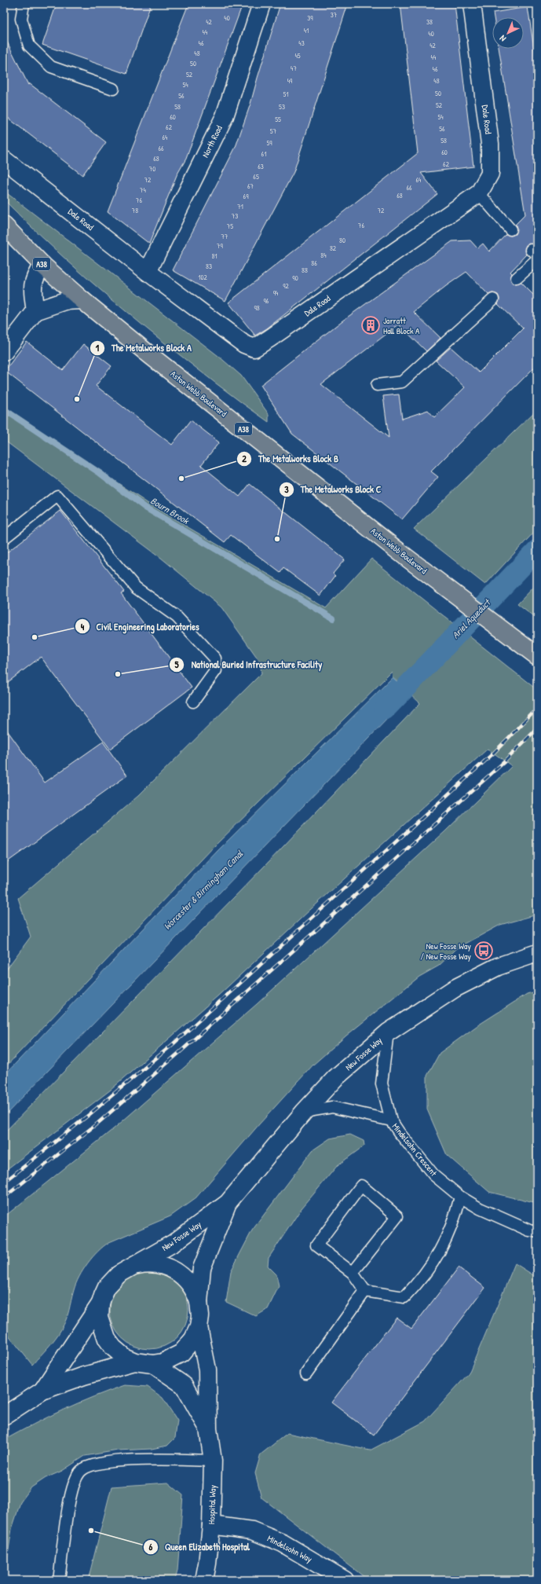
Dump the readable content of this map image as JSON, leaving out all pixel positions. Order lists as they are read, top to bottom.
{
  "streets": {
    "highway": ["A38", "Aston Webb Boulevard"],
    "street": [
      "Dale Road",
      "North Road",
      "New Fosse Way",
      "Hospital Way",
      "Mindelsohn Way"
    ],
    "lane": ["Mindelsohn Crescent"]
  },
  "crossings": [
    ["Dale Road", "North Road"],
    ["New Fosse Way", "Hospital Way"],
    ["Hospital Way", "Mindelsohn Way"]
  ],
  "water": ["Bourn Brook", "Ariel Aqueduct", "Worcester & Birmingham Canal"],
  "places": {
    "building": ["Jarratt Hall Block A"],
    "other": [
      "The Metalworks Block A",
      "The Metalworks Block B",
      "The Metalworks Block C",
      "Civil Engineering Laboratories",
      "National Buried Infrastructure Facility",
      "Queen Elizabeth Hospital"
    ],
    "bus stop": ["New Fosse Way / New Fosse Way"]
  },
  "house_numbers": [
    "37",
    "40",
    "39",
    "42",
    "38",
    "41",
    "44",
    "40",
    "46",
    "43",
    "42",
    "48",
    "45",
    "44",
    "50",
    "47",
    "46",
    "52",
    "49",
    "48",
    "54",
    "50",
    "51",
    "56",
    "52",
    "58",
    "53",
    "60",
    "54",
    "55",
    "62",
    "56",
    "57",
    "64",
    "58",
    "59",
    "66",
    "60",
    "61",
    "68",
    "62",
    "63",
    "70",
    "65",
    "72",
    "64",
    "67",
    "66",
    "74",
    "68",
    "69",
    "76",
    "71",
    "78",
    "72",
    "73",
    "76",
    "75",
    "77",
    "80",
    "79",
    "82",
    "84",
    "81",
    "86",
    "83",
    "88",
    "102",
    "90",
    "92",
    "94",
    "96",
    "98"
  ],
  "north": "bottom left"
}
